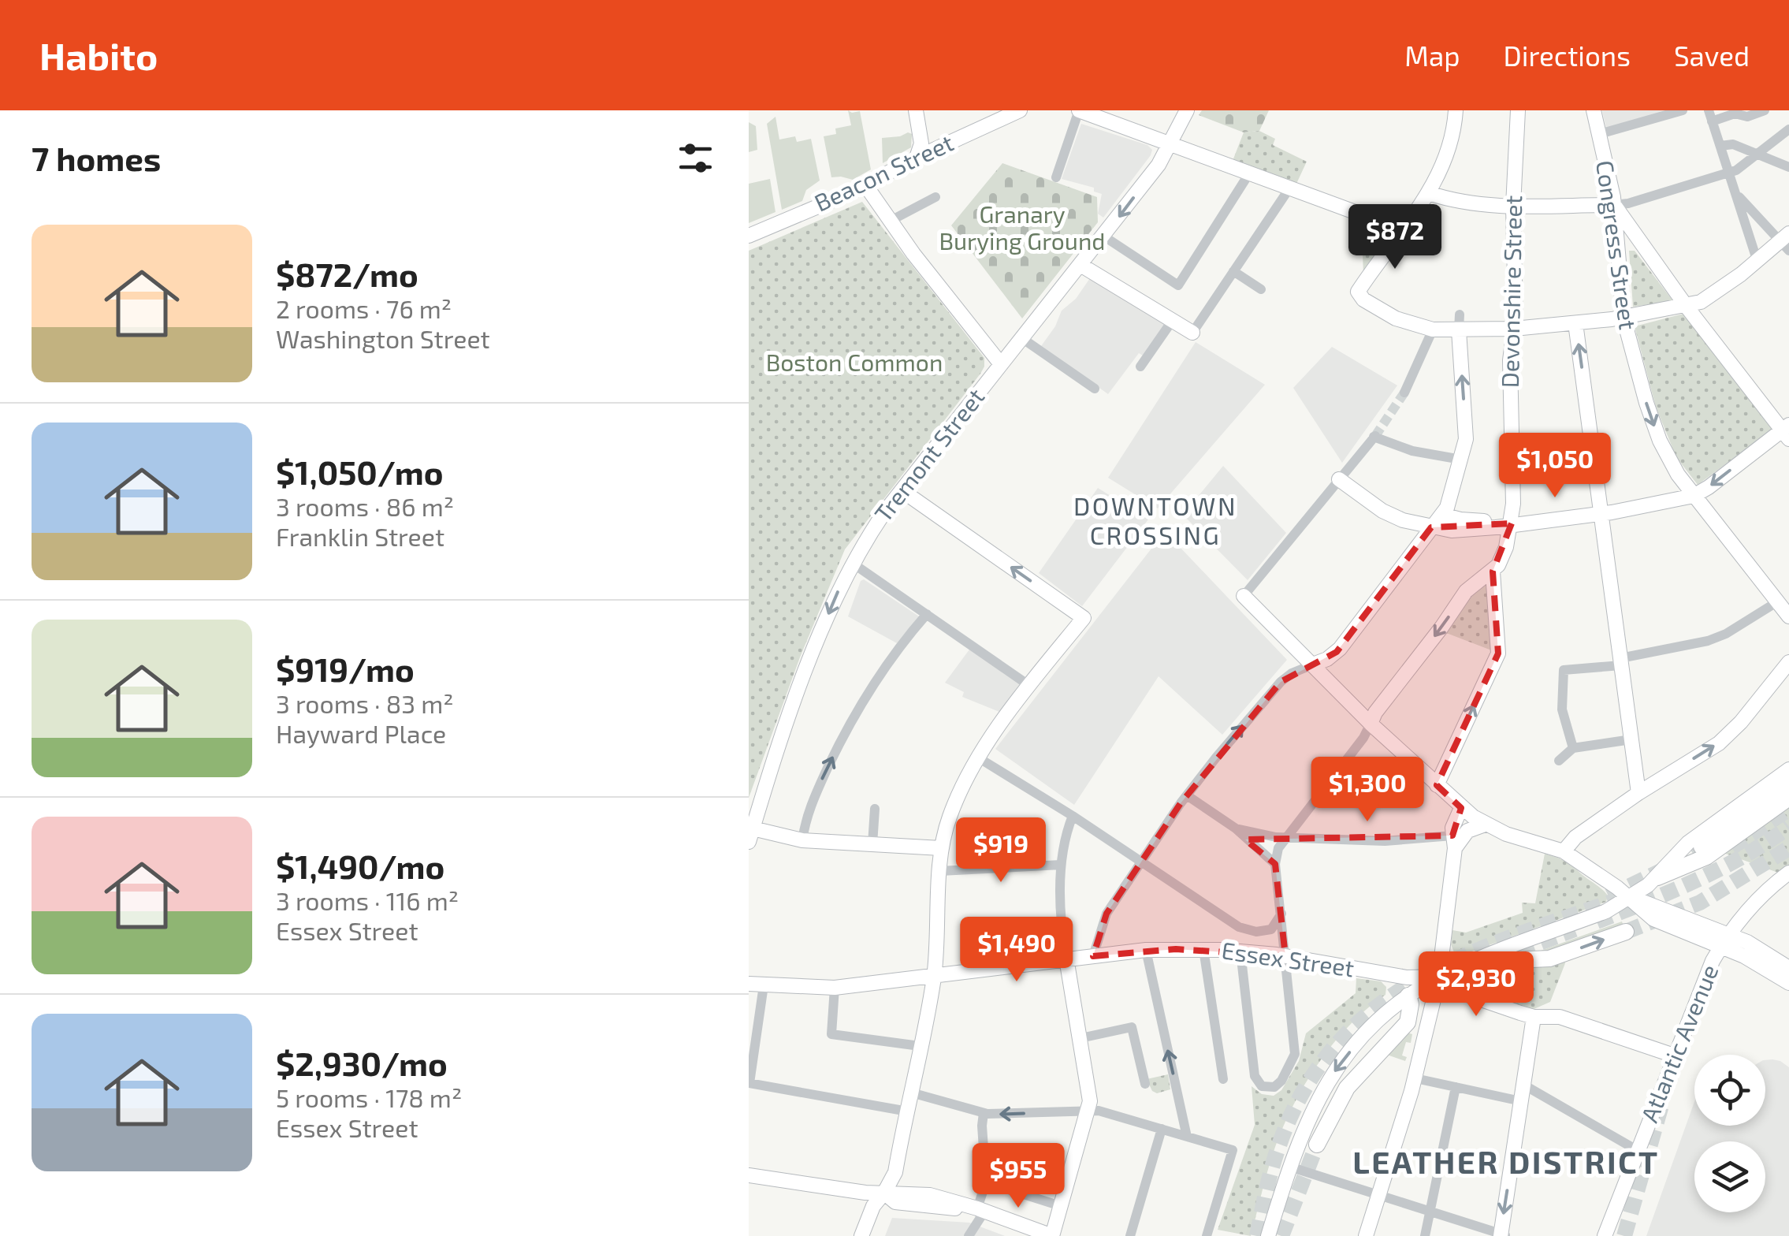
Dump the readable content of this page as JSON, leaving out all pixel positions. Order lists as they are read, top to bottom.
{
  "streets": {
    "main road": [
      "Beacon Street",
      "Congress Street",
      "Devonshire Street",
      "Tremont Street",
      "Essex Street",
      "Atlantic Avenue"
    ]
  },
  "crossings": [
    ["Essex Street", "Atlantic Avenue"]
  ],
  "one_way": ["Tremont Street"],
  "districts": ["DOWNTOWN CROSSING", "LEATHER DISTRICT"],
  "parks": ["Granary Burying Ground", "Boston Common"],
  "page": {
    "header": "Habito",
    "nav": ["Map", "Directions", "Saved"],
    "heading": "7 homes",
    "price": [
      "$872",
      "$1,050",
      "$1,300",
      "$919",
      "$1,490",
      "$2,930",
      "$955"
    ],
    "list": [
      {
        "name": "$872/mo",
        "note": "2 rooms · 76 m² · Washington Street"
      },
      {
        "name": "$1,050/mo",
        "note": "3 rooms · 86 m² · Franklin Street"
      },
      {
        "name": "$919/mo",
        "note": "3 rooms · 83 m² · Hayward Place"
      },
      {
        "name": "$1,490/mo",
        "note": "3 rooms · 116 m² · Essex Street"
      },
      {
        "name": "$2,930/mo",
        "note": "5 rooms · 178 m² · Essex Street"
      }
    ]
  }
}
